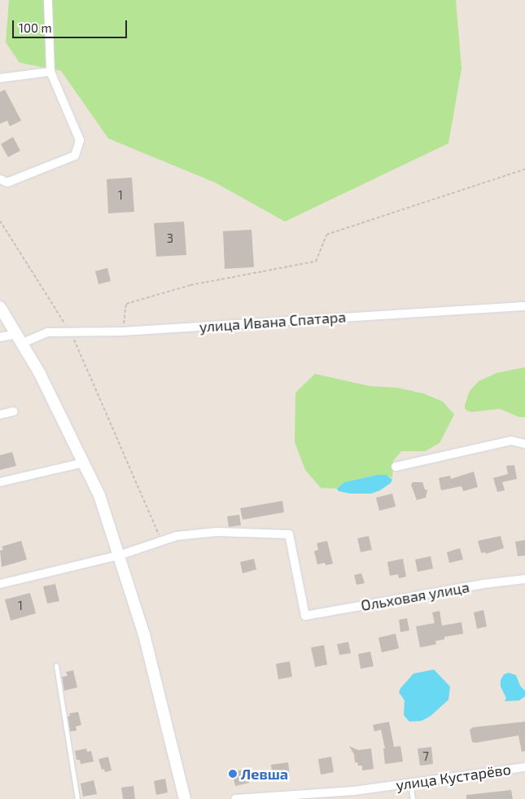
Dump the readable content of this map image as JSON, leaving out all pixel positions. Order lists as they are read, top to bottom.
{
  "streets": {
    "street": ["улица Ивана Спатара", "Ольховая улица", "улица Кустарёво"]
  },
  "places": ["Левша"],
  "house_numbers": [
    "1",
    "3",
    "1",
    "7"
  ],
  "scale_bar": "100 m"
}
